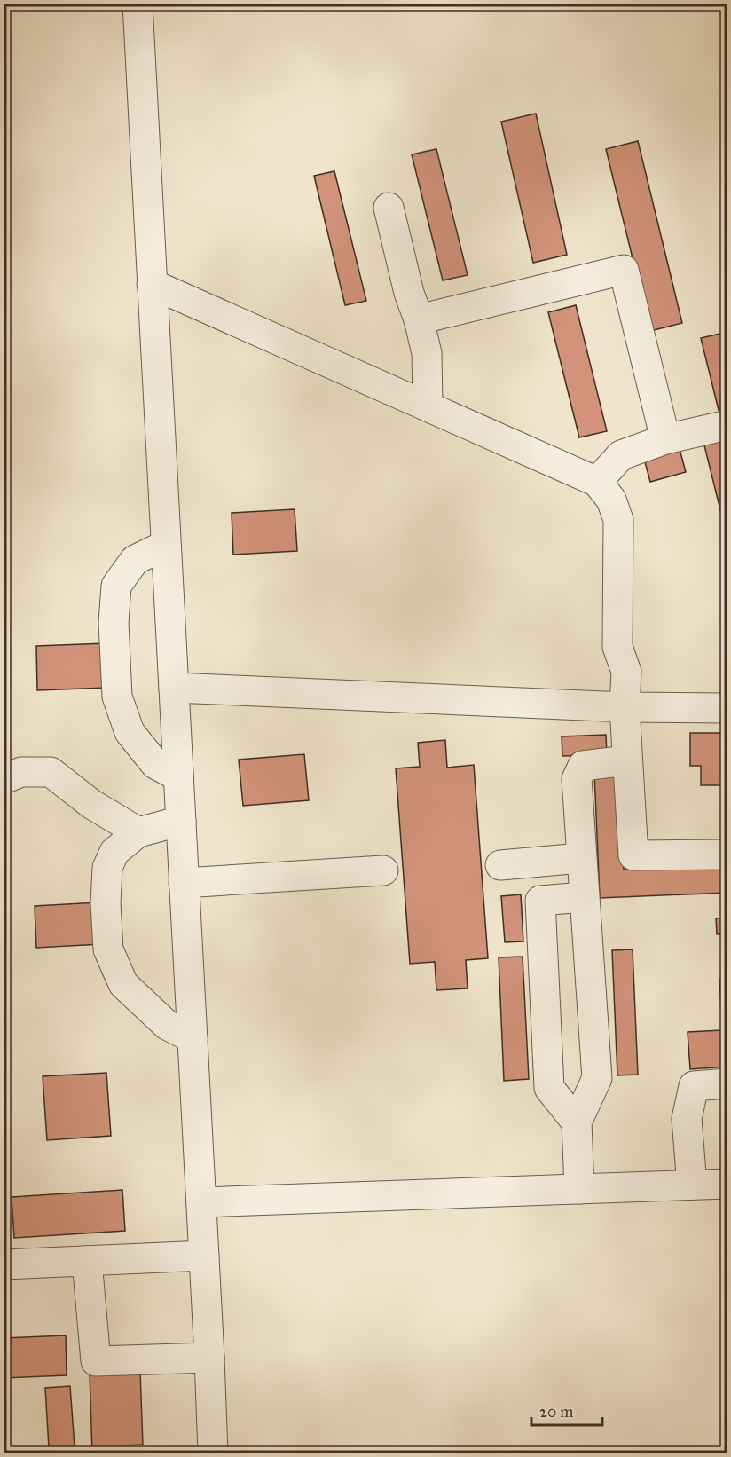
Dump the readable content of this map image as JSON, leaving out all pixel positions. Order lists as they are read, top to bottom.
{
  "scale_bar": "20 m"
}
